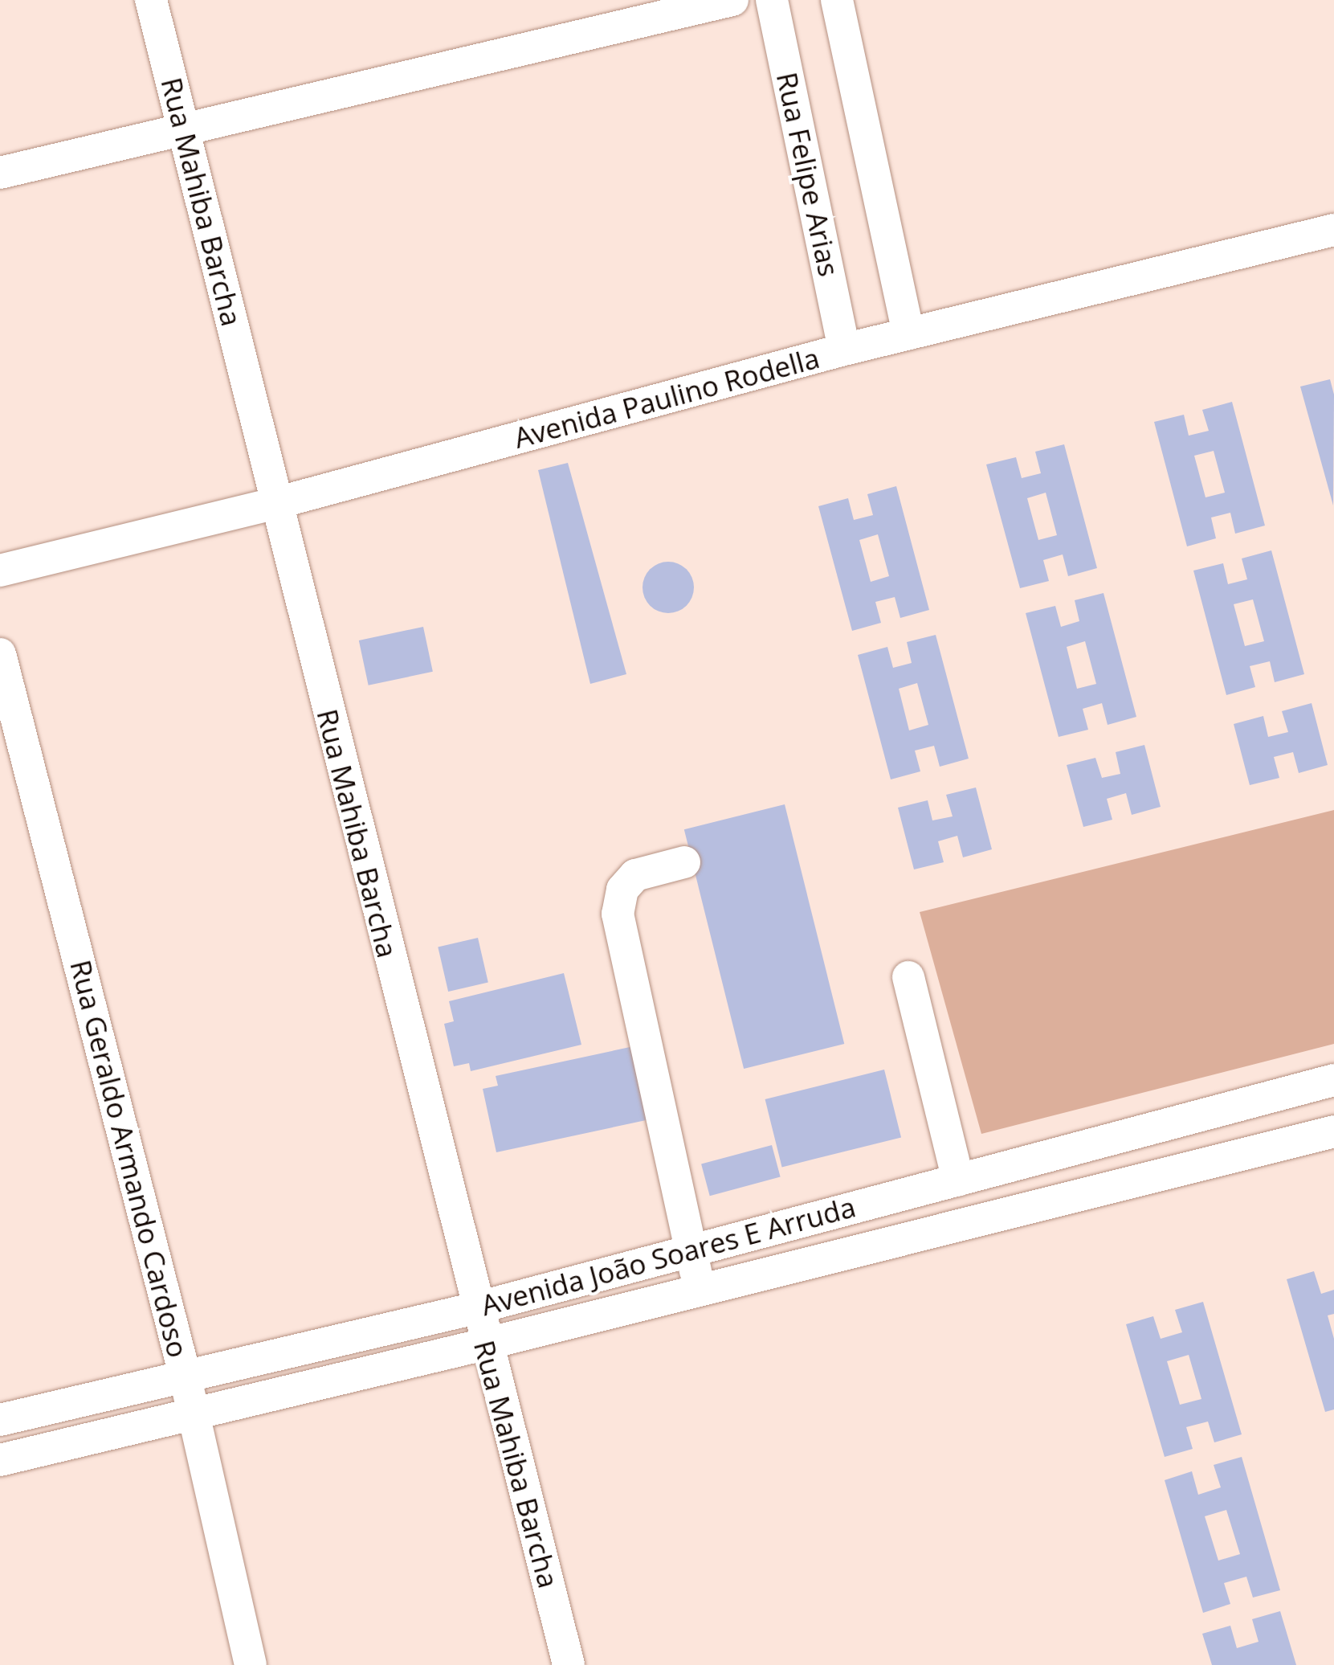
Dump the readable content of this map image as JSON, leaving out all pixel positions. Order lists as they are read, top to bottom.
{
  "streets": {
    "street": [
      "Rua Felipe Arias",
      "Rua Mahiba Barcha",
      "Avenida Paulino Rodella",
      "Rua Geraldo Armando Cardoso",
      "Avenida João Soares E Arruda"
    ]
  },
  "crossings": [
    ["Rua Felipe Arias", "Avenida Paulino Rodella"],
    ["Rua Mahiba Barcha", "Avenida Paulino Rodella"],
    ["Rua Mahiba Barcha", "Avenida João Soares E Arruda"],
    ["Rua Geraldo Armando Cardoso", "Avenida João Soares E Arruda"]
  ]
}
